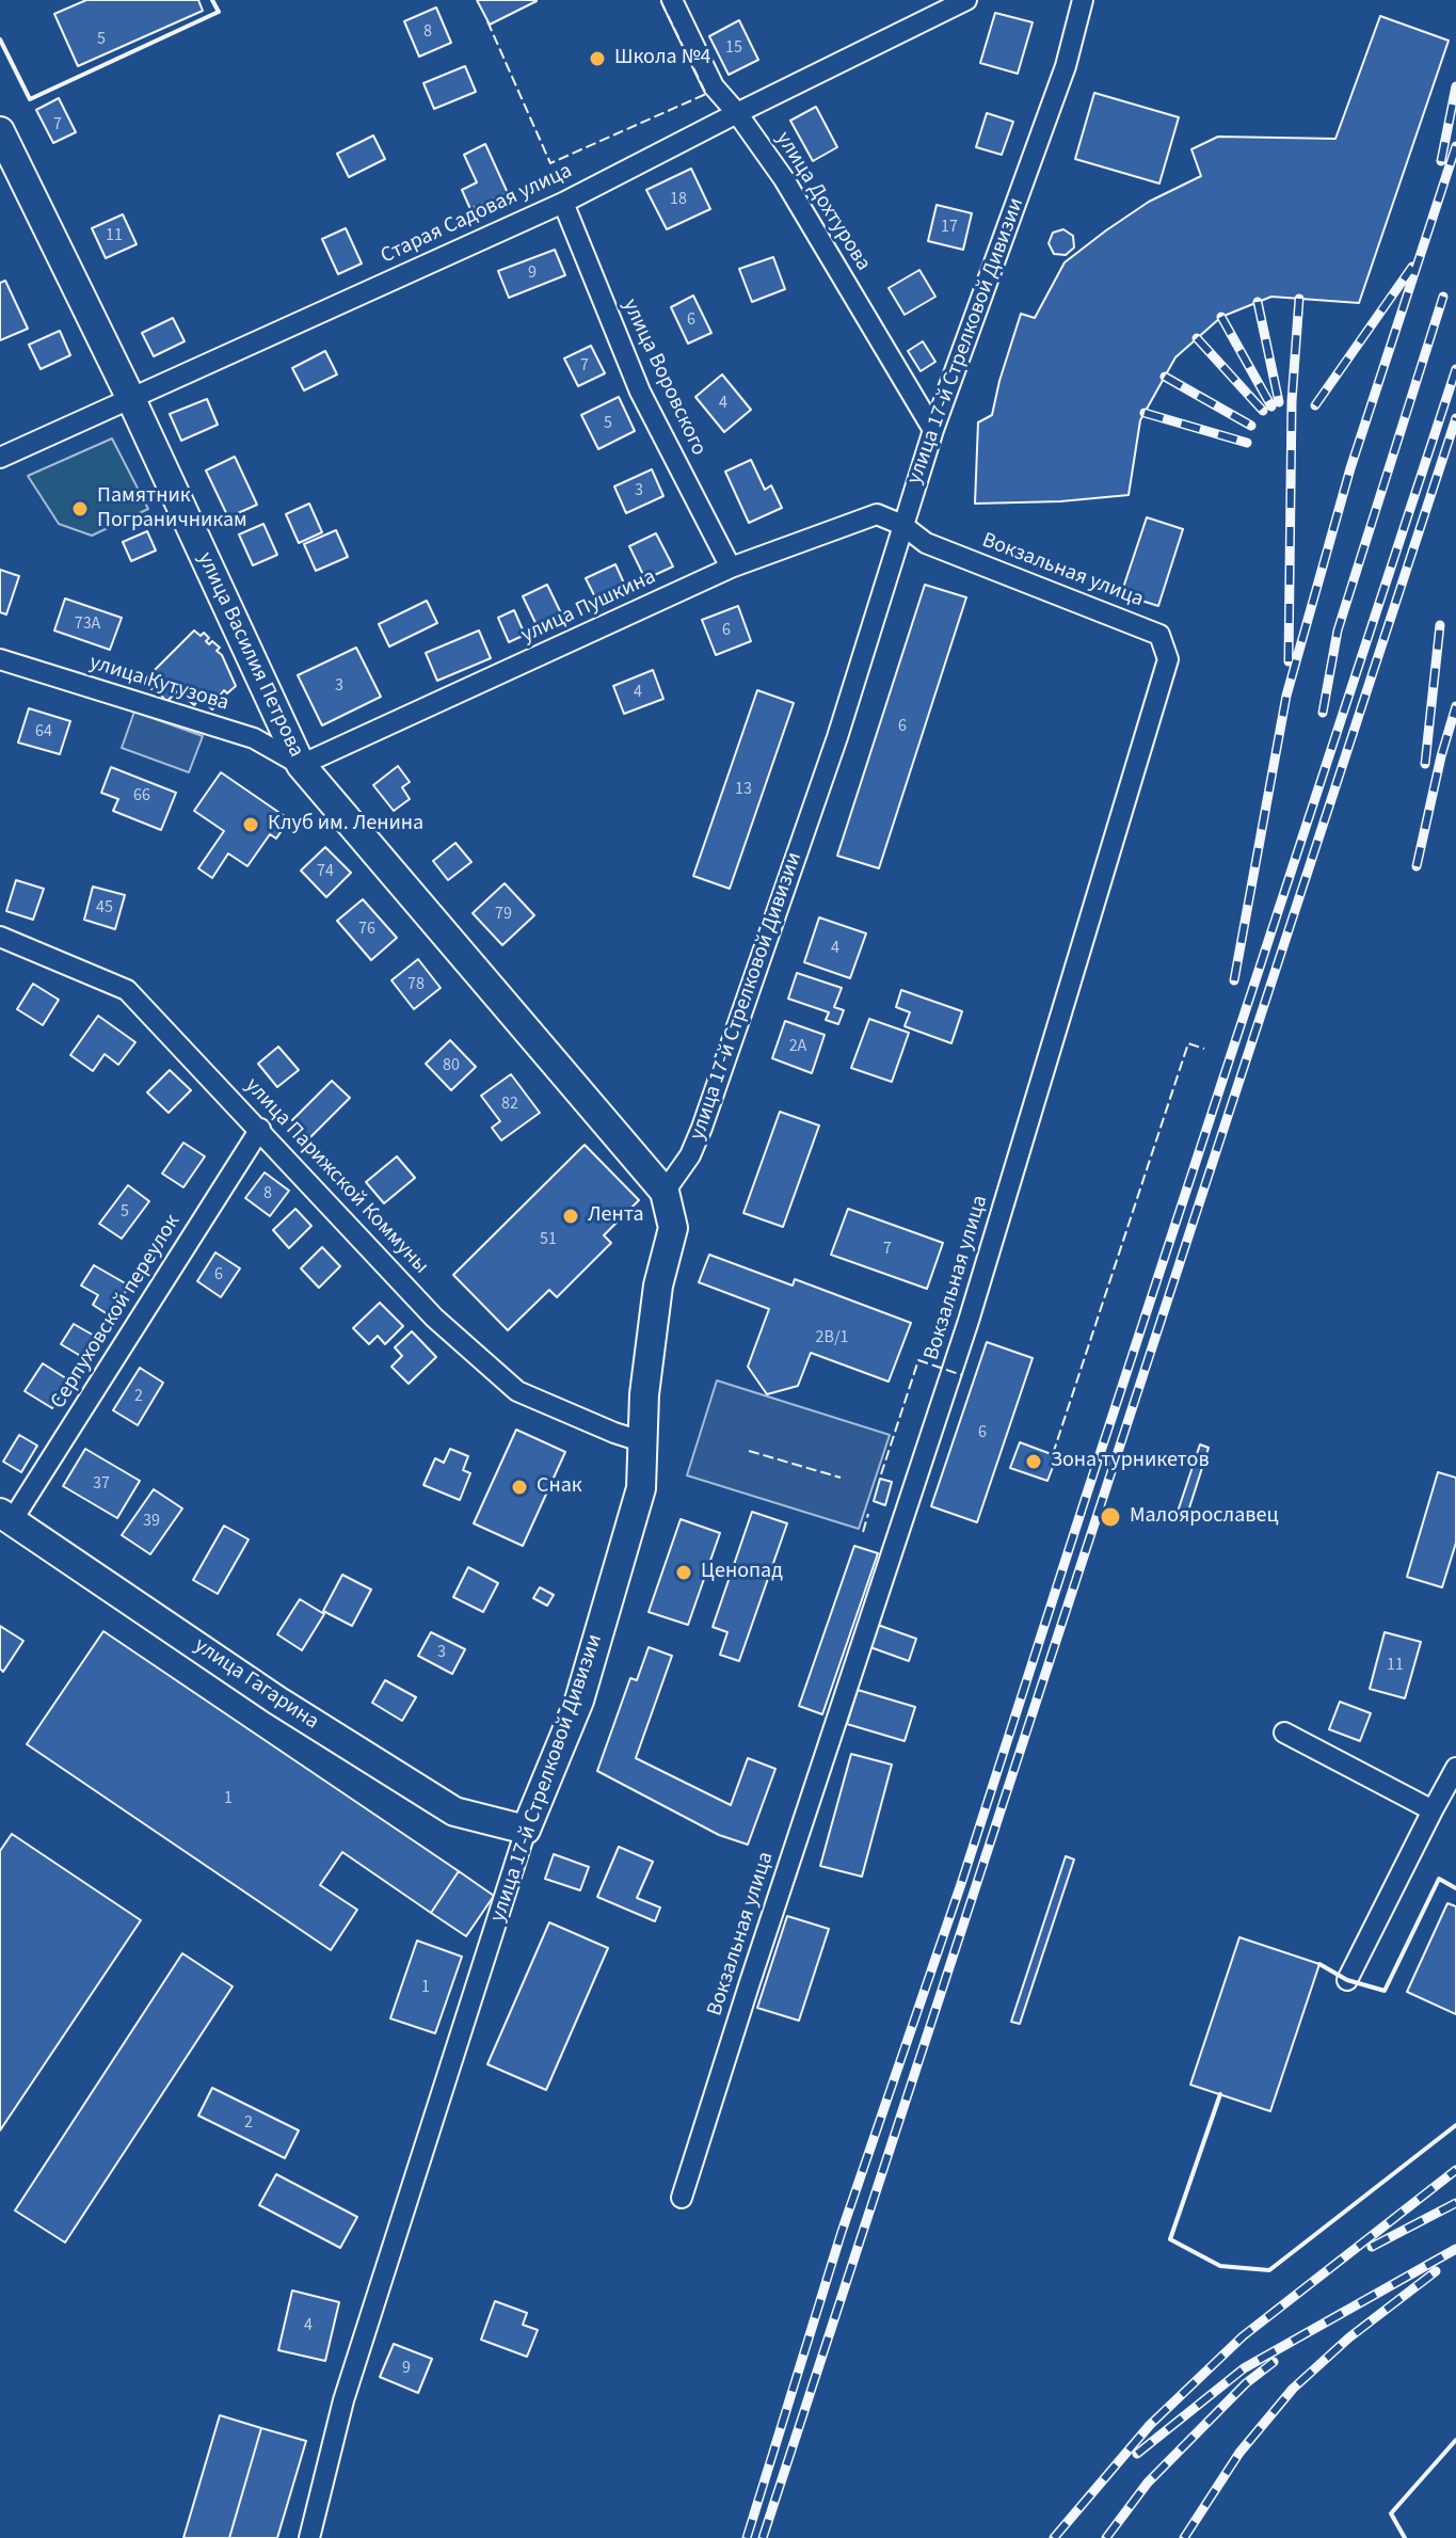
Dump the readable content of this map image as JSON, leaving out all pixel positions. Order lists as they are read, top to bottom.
{
  "streets": {
    "main road": ["улица 17-й Стрелковой Дивизии", "улица Василия Петрова", "улица Гагарина"],
    "street": [
      "улица Дохтурова",
      "Старая Садовая улица",
      "улица Воровского",
      "Вокзальная улица",
      "улица Пушкина",
      "улица Кутузова",
      "улица Парижской Коммуны",
      "Серпуховской переулок"
    ]
  },
  "crossings": [
    ["улица Дохтурова", "Старая Садовая улица"],
    ["улица Дохтурова", "улица 17-й Стрелковой Дивизии"],
    ["Старая Садовая улица", "улица Воровского"],
    ["Старая Садовая улица", "улица Василия Петрова"],
    ["улица 17-й Стрелковой Дивизии", "Вокзальная улица"],
    ["улица 17-й Стрелковой Дивизии", "улица Пушкина"],
    ["улица 17-й Стрелковой Дивизии", "улица Василия Петрова"],
    ["улица 17-й Стрелковой Дивизии", "улица Парижской Коммуны"],
    ["улица 17-й Стрелковой Дивизии", "улица Гагарина"],
    ["улица Воровского", "улица Пушкина"],
    ["Вокзальная улица", "улица Пушкина"],
    ["улица Пушкина", "улица Василия Петрова"],
    ["улица Пушкина", "улица Кутузова"],
    ["улица Василия Петрова", "улица Кутузова"],
    ["улица Парижской Коммуны", "Серпуховской переулок"],
    ["Серпуховской переулок", "улица Гагарина"]
  ],
  "places": [
    "Школа №4",
    "Памятник Пограничникам",
    "Клуб им. Ленина",
    "Лента",
    "Зона турникетов",
    "Снак",
    "Малоярославец",
    "Ценопад"
  ],
  "house_numbers": [
    "8",
    "5",
    "15",
    "7",
    "18",
    "17",
    "11",
    "9",
    "6",
    "7",
    "4",
    "5",
    "3",
    "73А",
    "6",
    "3",
    "4",
    "6",
    "64",
    "13",
    "66",
    "74",
    "45",
    "79",
    "76",
    "4",
    "78",
    "2А",
    "80",
    "82",
    "8",
    "5",
    "51",
    "7",
    "6",
    "2В/1",
    "2",
    "6",
    "37",
    "39",
    "3",
    "11",
    "1",
    "1",
    "2",
    "4",
    "9"
  ]
}
